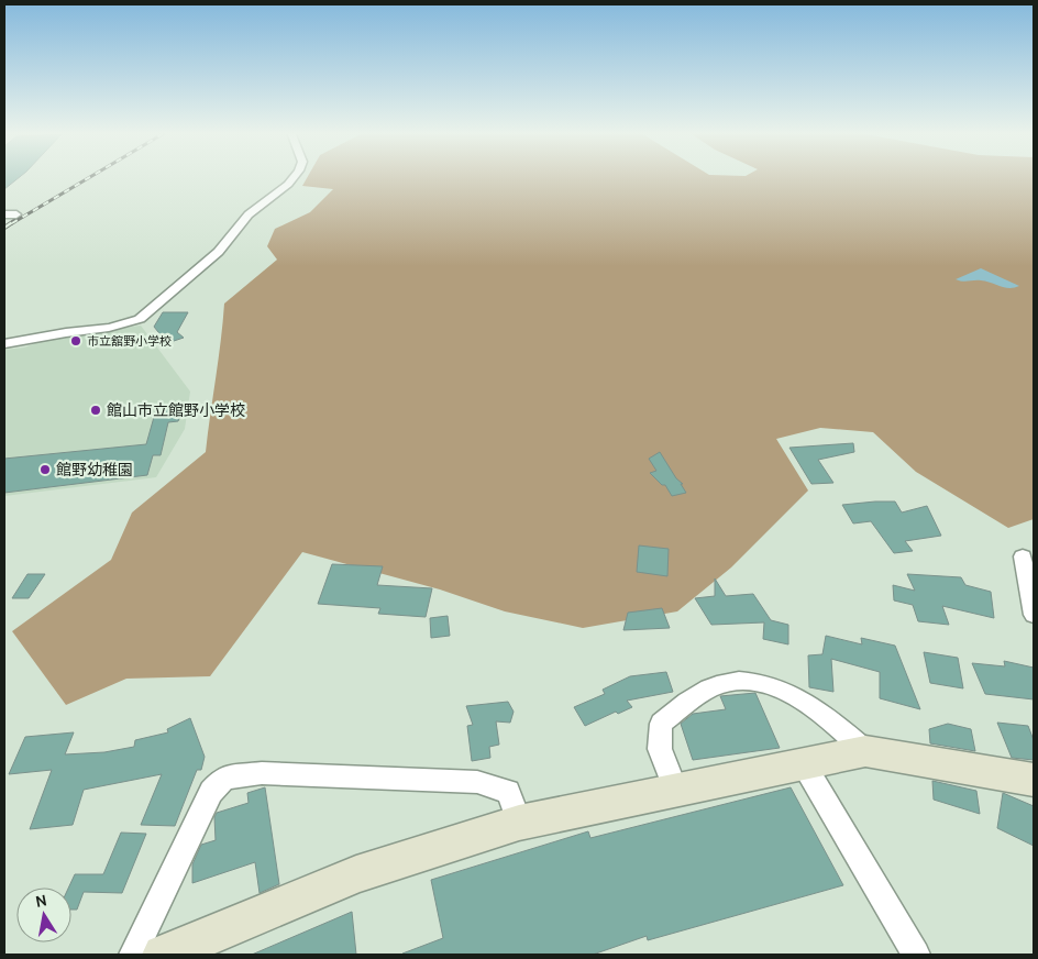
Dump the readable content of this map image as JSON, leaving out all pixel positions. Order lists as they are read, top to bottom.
{
  "places": ["市立舘野小学校", "館山市立館野小学校", "館野幼稚園"],
  "north": "top"
}
